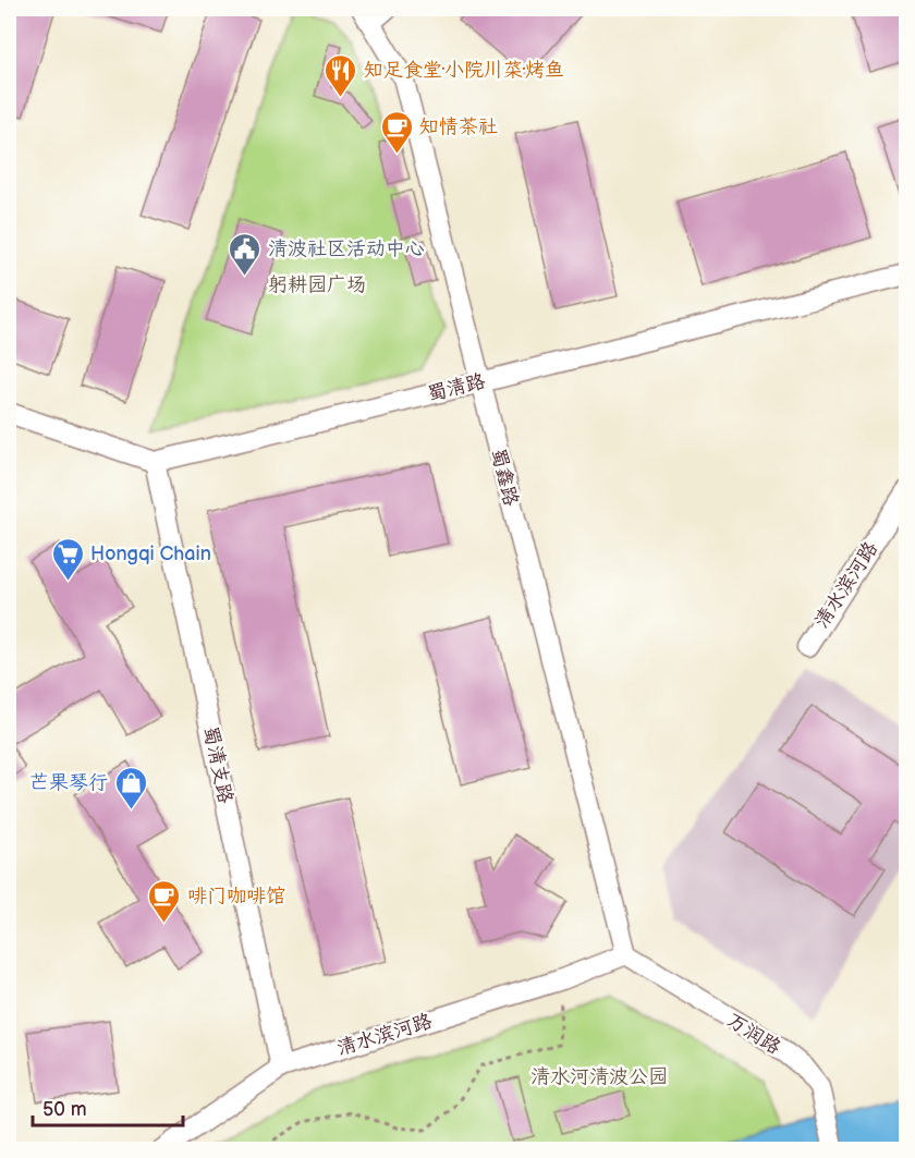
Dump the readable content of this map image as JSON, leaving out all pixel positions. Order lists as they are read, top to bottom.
{
  "streets": {
    "street": [
      "蜀清路",
      "蜀鑫路",
      "清水滨河路",
      "蜀清支路",
      "万润路"
    ]
  },
  "crossings": [
    ["蜀清路", "蜀鑫路"],
    ["蜀清路", "蜀清支路"],
    ["蜀鑫路", "清水滨河路"],
    ["蜀鑫路", "万润路"],
    ["清水滨河路", "蜀清支路"],
    ["清水滨河路", "万润路"]
  ],
  "parks": ["躬耕园广场", "清水河清波公园"],
  "places": {
    "restaurant": ["知足食堂·小院川菜·烤鱼"],
    "cafe": ["知情茶社", "啡门咖啡馆"],
    "public building": ["清波社区活动中心"],
    "supermarket": ["Hongqi Chain"],
    "shop": ["芒果琴行"]
  },
  "scale_bar": "50 m"
}
